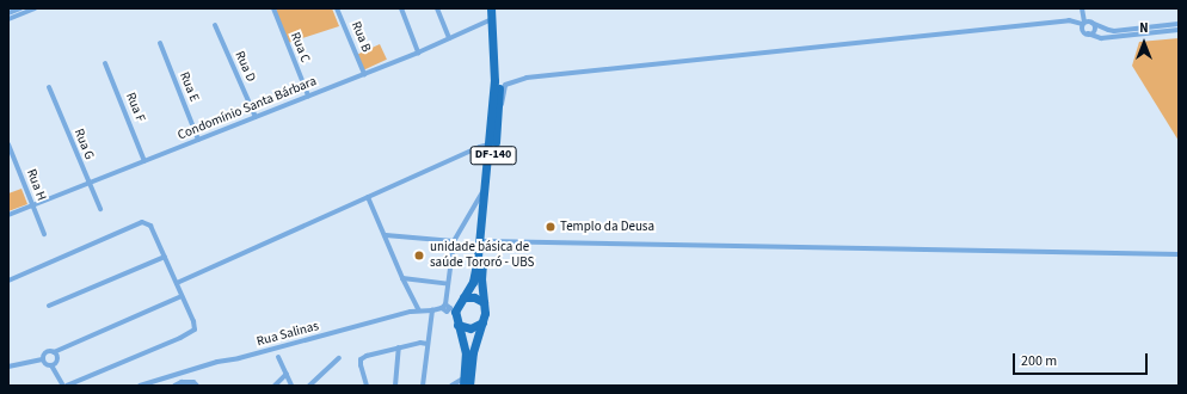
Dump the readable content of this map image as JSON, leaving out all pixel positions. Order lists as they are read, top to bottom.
{
  "streets": {
    "main road": ["DF-140"],
    "street": [
      "Rua B",
      "Rua C",
      "Rua D",
      "Rua E",
      "Rua F",
      "Condomínio Santa Bárbara",
      "Rua G",
      "Rua H",
      "Rua Salinas"
    ]
  },
  "crossings": [
    ["Rua B", "Condomínio Santa Bárbara"],
    ["Rua C", "Condomínio Santa Bárbara"],
    ["Rua D", "Condomínio Santa Bárbara"],
    ["Rua E", "Condomínio Santa Bárbara"],
    ["Rua F", "Condomínio Santa Bárbara"],
    ["Condomínio Santa Bárbara", "Rua G"],
    ["Condomínio Santa Bárbara", "DF-140"],
    ["Condomínio Santa Bárbara", "Rua H"],
    ["DF-140", "Rua Salinas"]
  ],
  "places": ["Templo da Deusa", "unidade básica de saúde Tororó - UBS"],
  "scale_bar": "200 m",
  "north": "top"
}
